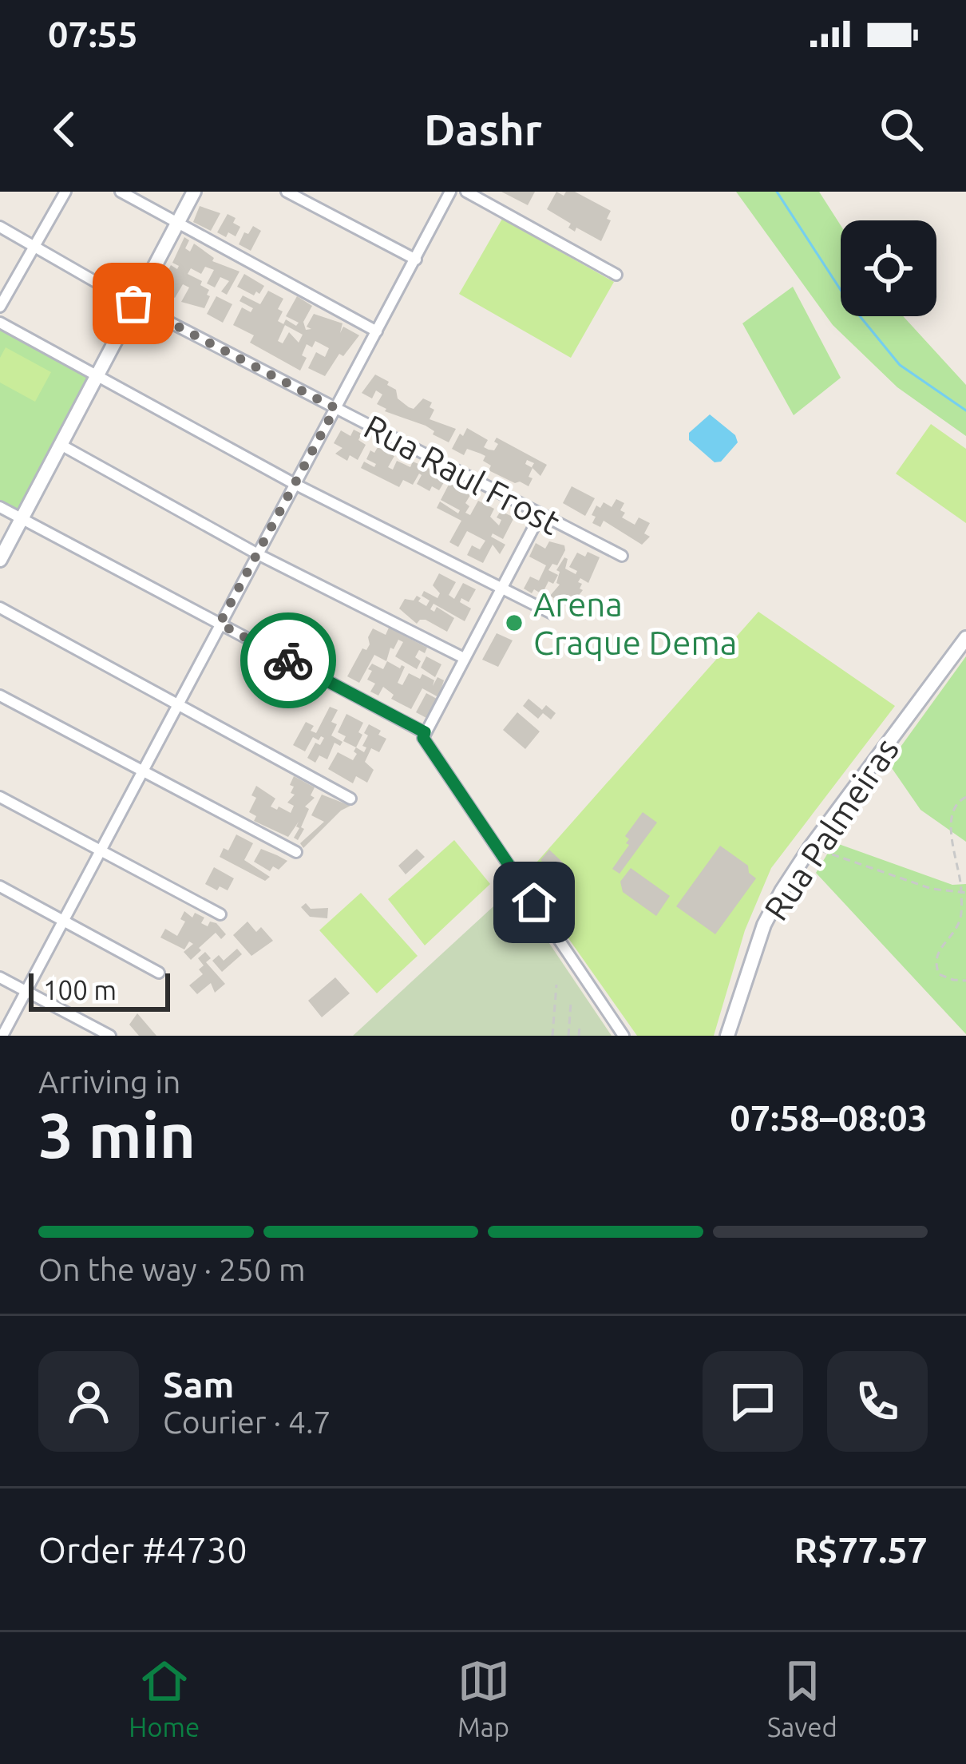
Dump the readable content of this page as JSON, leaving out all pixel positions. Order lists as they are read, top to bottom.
{
  "streets": {
    "street": ["Rua Raul Frost", "Rua Palmeiras"]
  },
  "places": ["Arena Craque Dema"],
  "scale_bar": "100 m",
  "page": {
    "status": "07:55",
    "header": "Dashr",
    "scale": "100 m",
    "heading": ["3 min", "Arriving in", "07:58–08:03"],
    "panel": [
      "Sam",
      "Courier · 4.7",
      "Order #4730",
      "R$77.57"
    ],
    "bar": "On the way · 250 m",
    "tabs": ["Home", "Map", "Saved"]
  }
}
